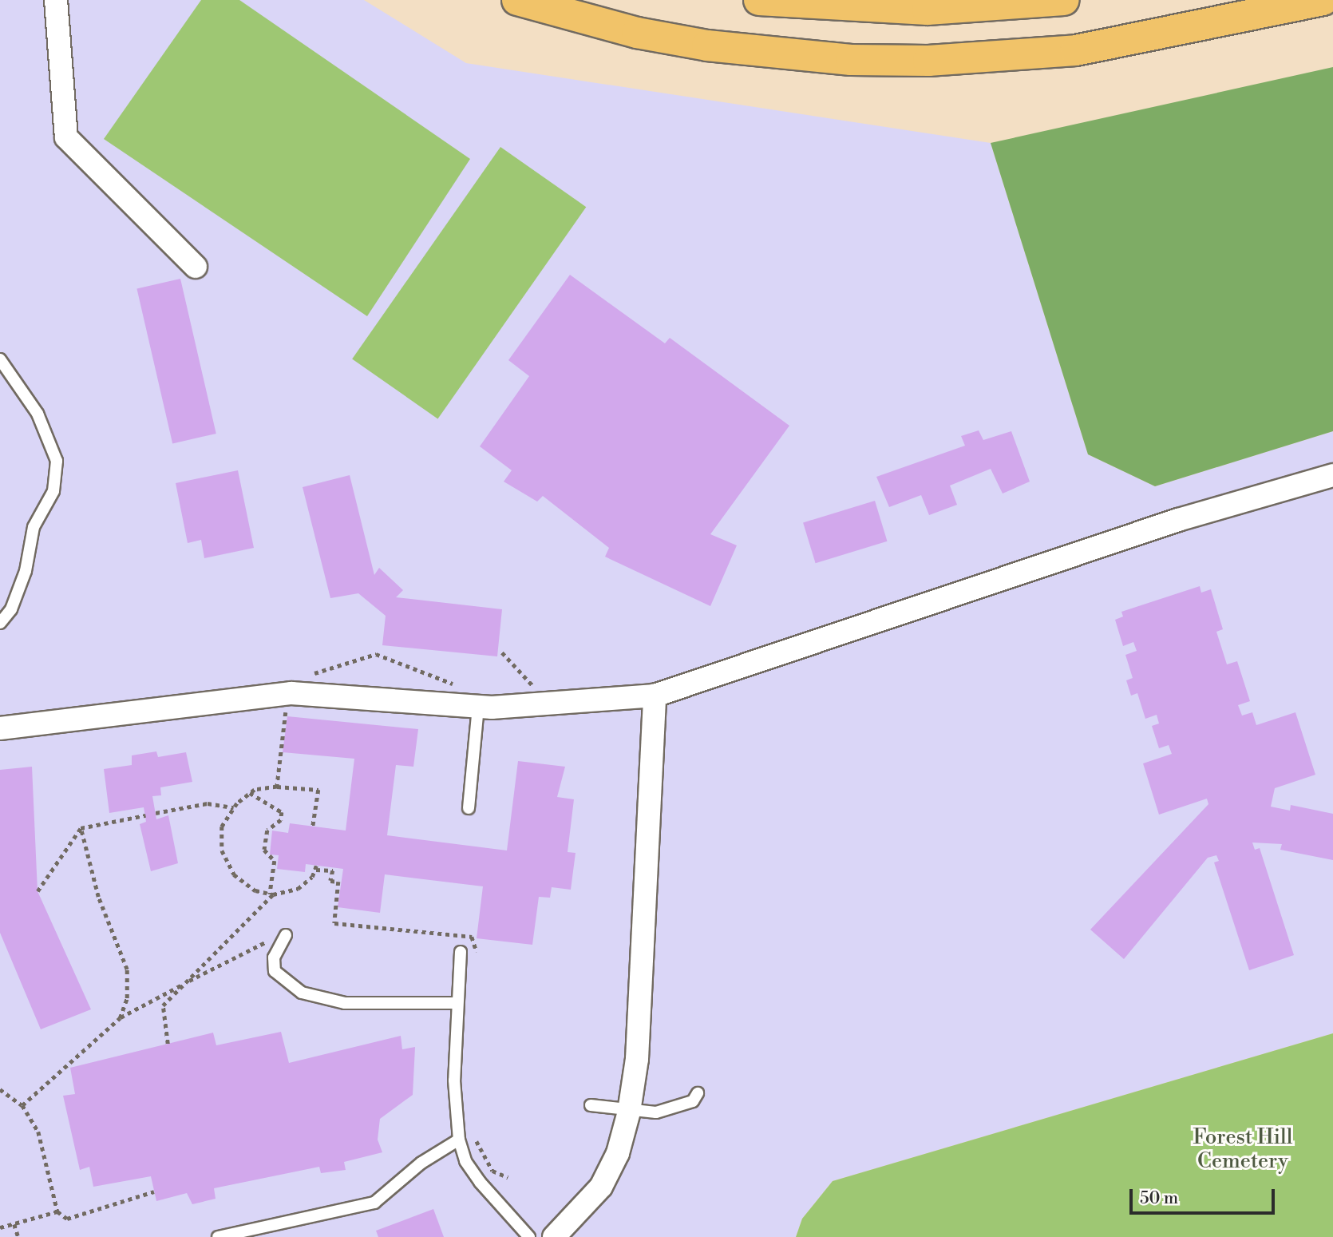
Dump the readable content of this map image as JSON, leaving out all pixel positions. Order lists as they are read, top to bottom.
{
  "parks": ["Forest Hill Cemetery"],
  "scale_bar": "50 m"
}
